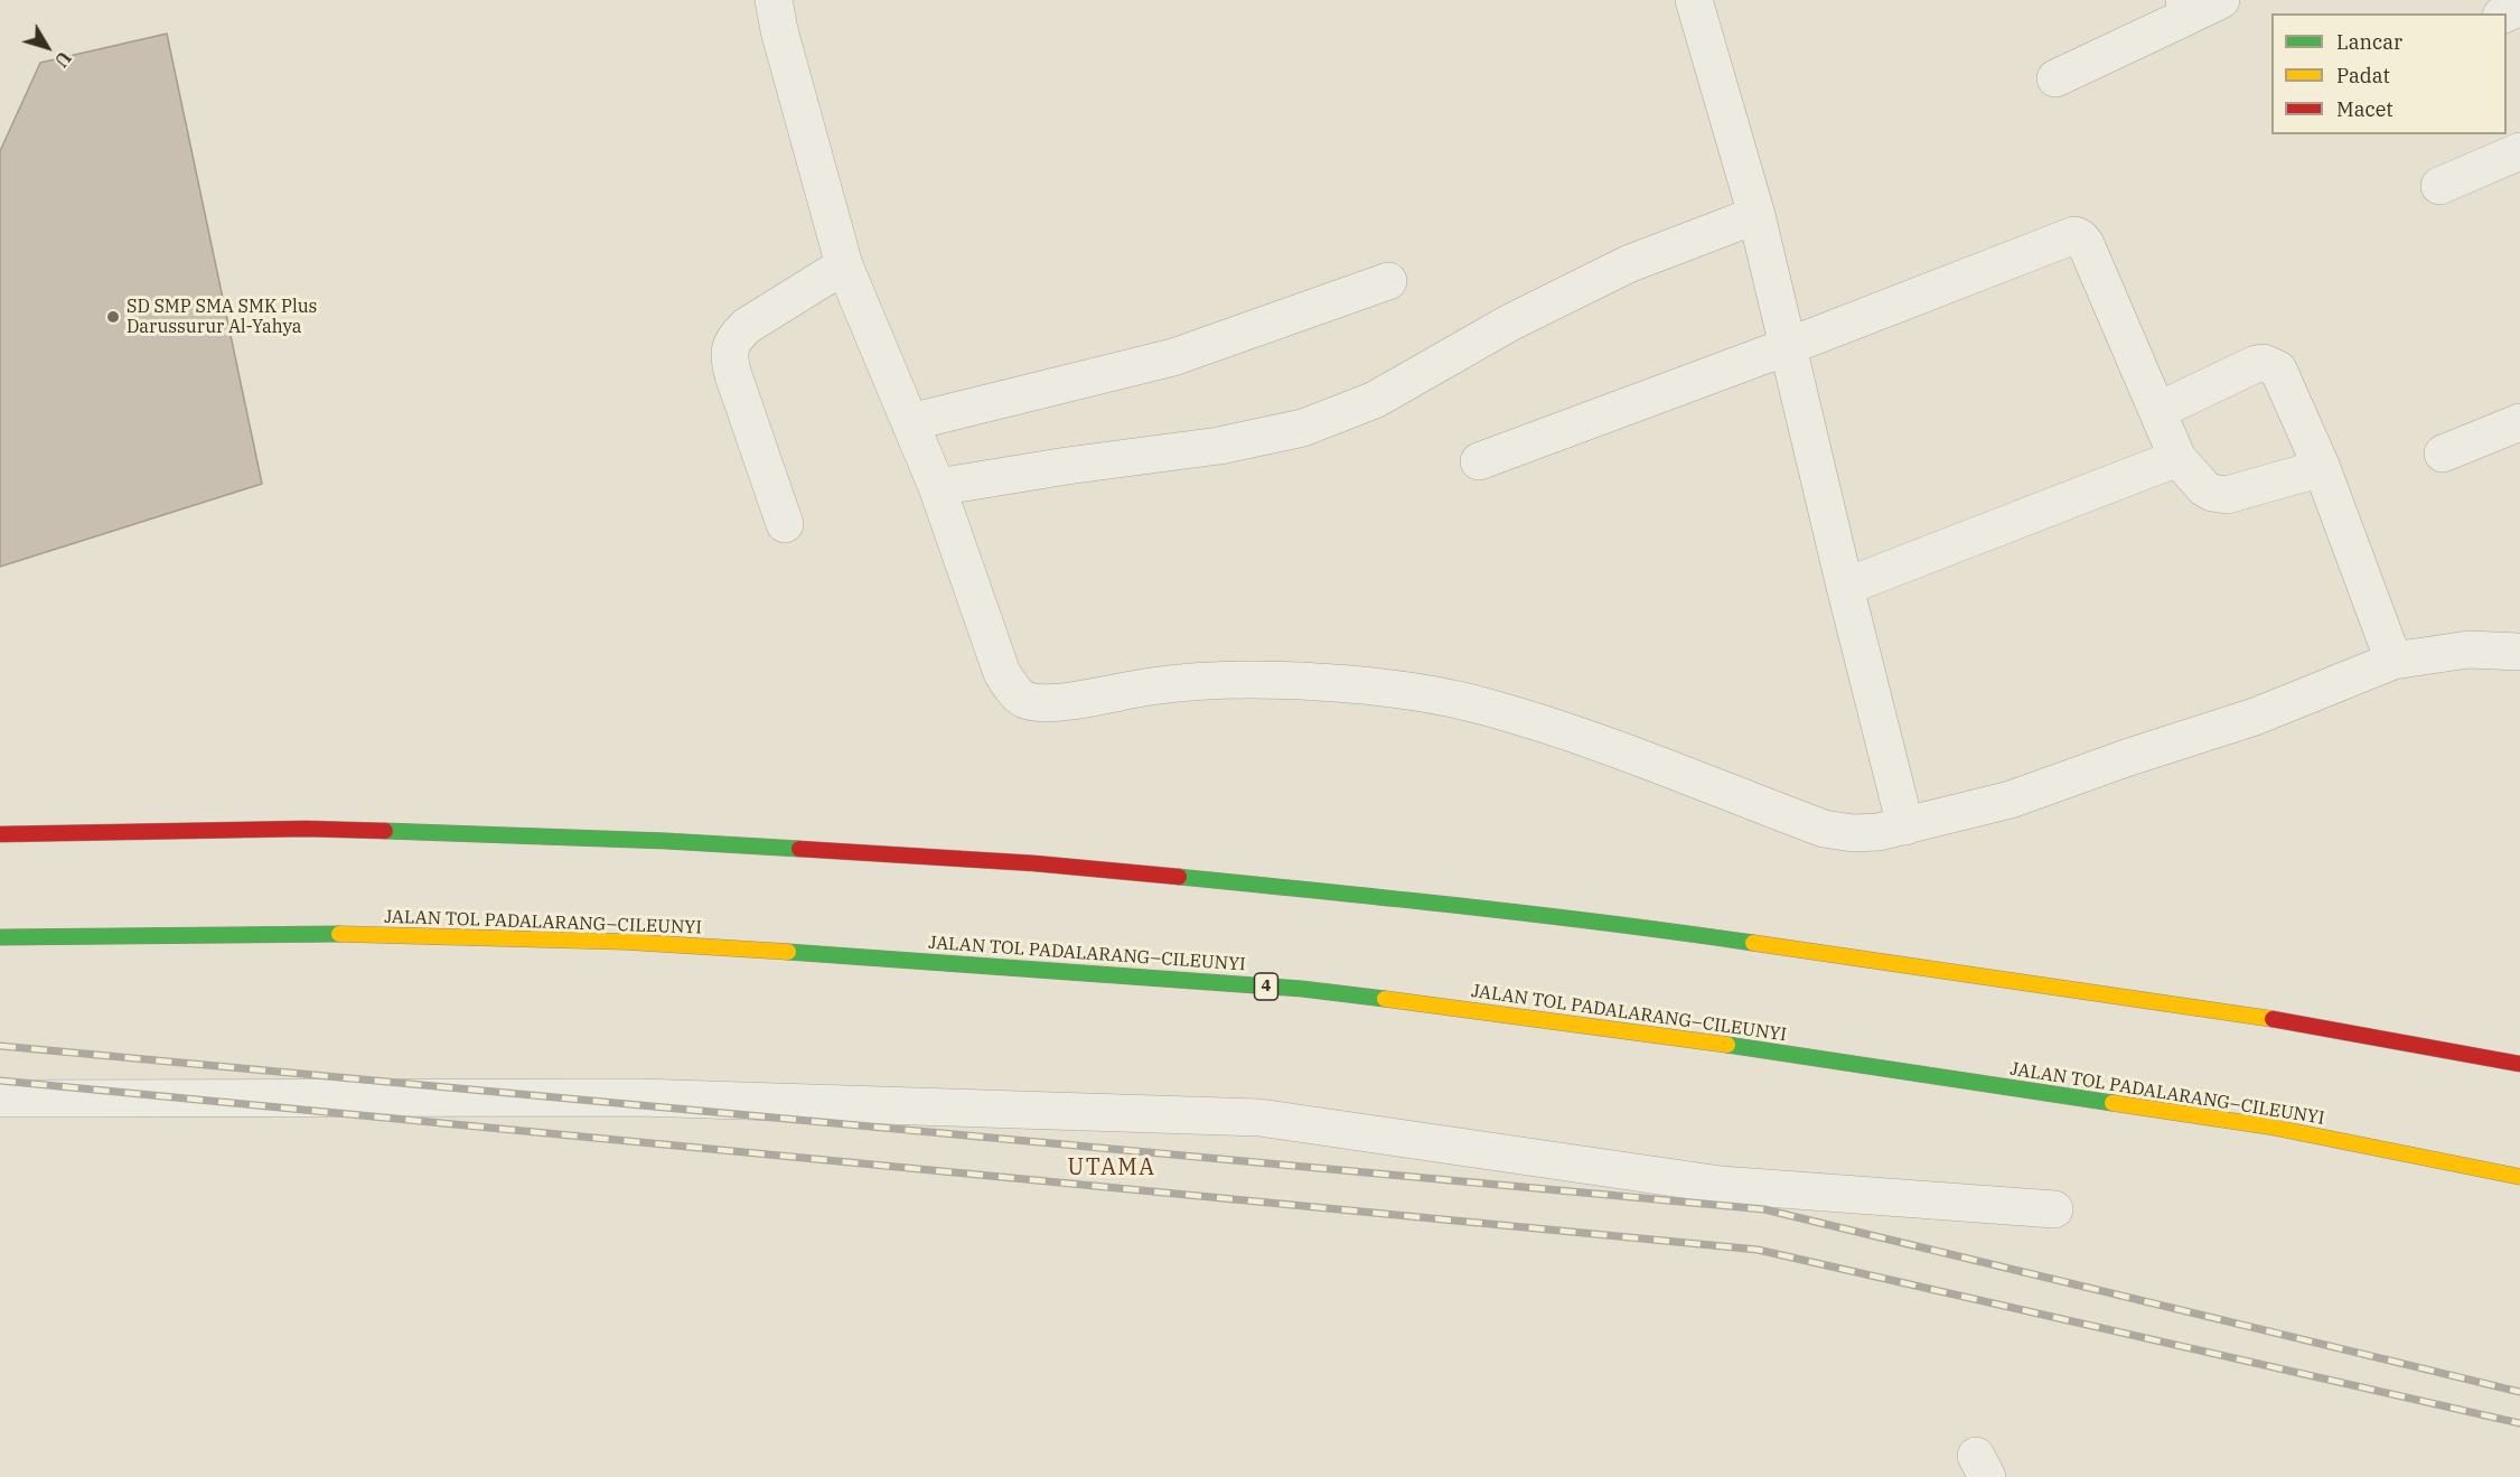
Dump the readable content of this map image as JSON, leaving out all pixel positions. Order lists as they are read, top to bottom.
{
  "streets": {
    "highway": ["JALAN TOL PADALARANG–CILEUNYI", "4"]
  },
  "districts": ["UTAMA"],
  "places": ["SD SMP SMA SMK Plus Darussurur Al-Yahya"],
  "legend": ["Lancar", "Padat", "Macet"],
  "north": "bottom right"
}
